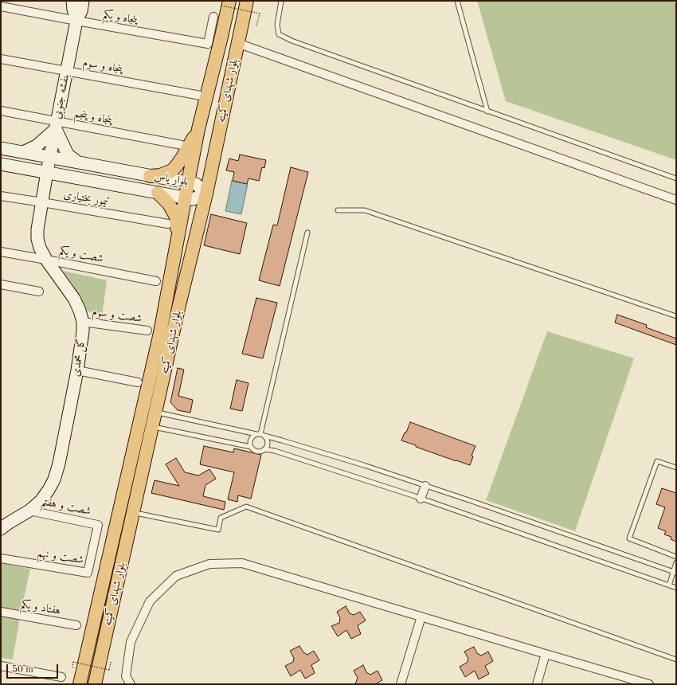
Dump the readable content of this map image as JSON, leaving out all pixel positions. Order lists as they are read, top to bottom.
{
  "streets": {
    "main road": ["بلوار شهدای کمیته"],
    "street": [
      "پنجاه و یکم",
      "پنجاه و سوم",
      "بنفشه جنوبی",
      "پنجاه و پنجم",
      "بلوار یاس",
      "تیمور بختیاری",
      "شصت و یکم",
      "شصت و سوم",
      "گل محمدی",
      "شصت و هفتم",
      "شصت و نهم",
      "هفتاد و یکم"
    ]
  },
  "crossings": [
    ["پنجاه و یکم", "بنفشه جنوبی"],
    ["پنجاه و سوم", "بنفشه جنوبی"],
    ["بلوار شهدای کمیته", "بلوار یاس"],
    ["بنفشه جنوبی", "پنجاه و پنجم"],
    ["بنفشه جنوبی", "بلوار یاس"],
    ["بنفشه جنوبی", "گل محمدی"],
    ["بلوار یاس", "گل محمدی"],
    ["تیمور بختیاری", "گل محمدی"],
    ["شصت و یکم", "گل محمدی"],
    ["شصت و سوم", "گل محمدی"],
    ["گل محمدی", "شصت و هفتم"],
    ["شصت و هفتم", "شصت و نهم"]
  ],
  "scale_bar": "50 m"
}
